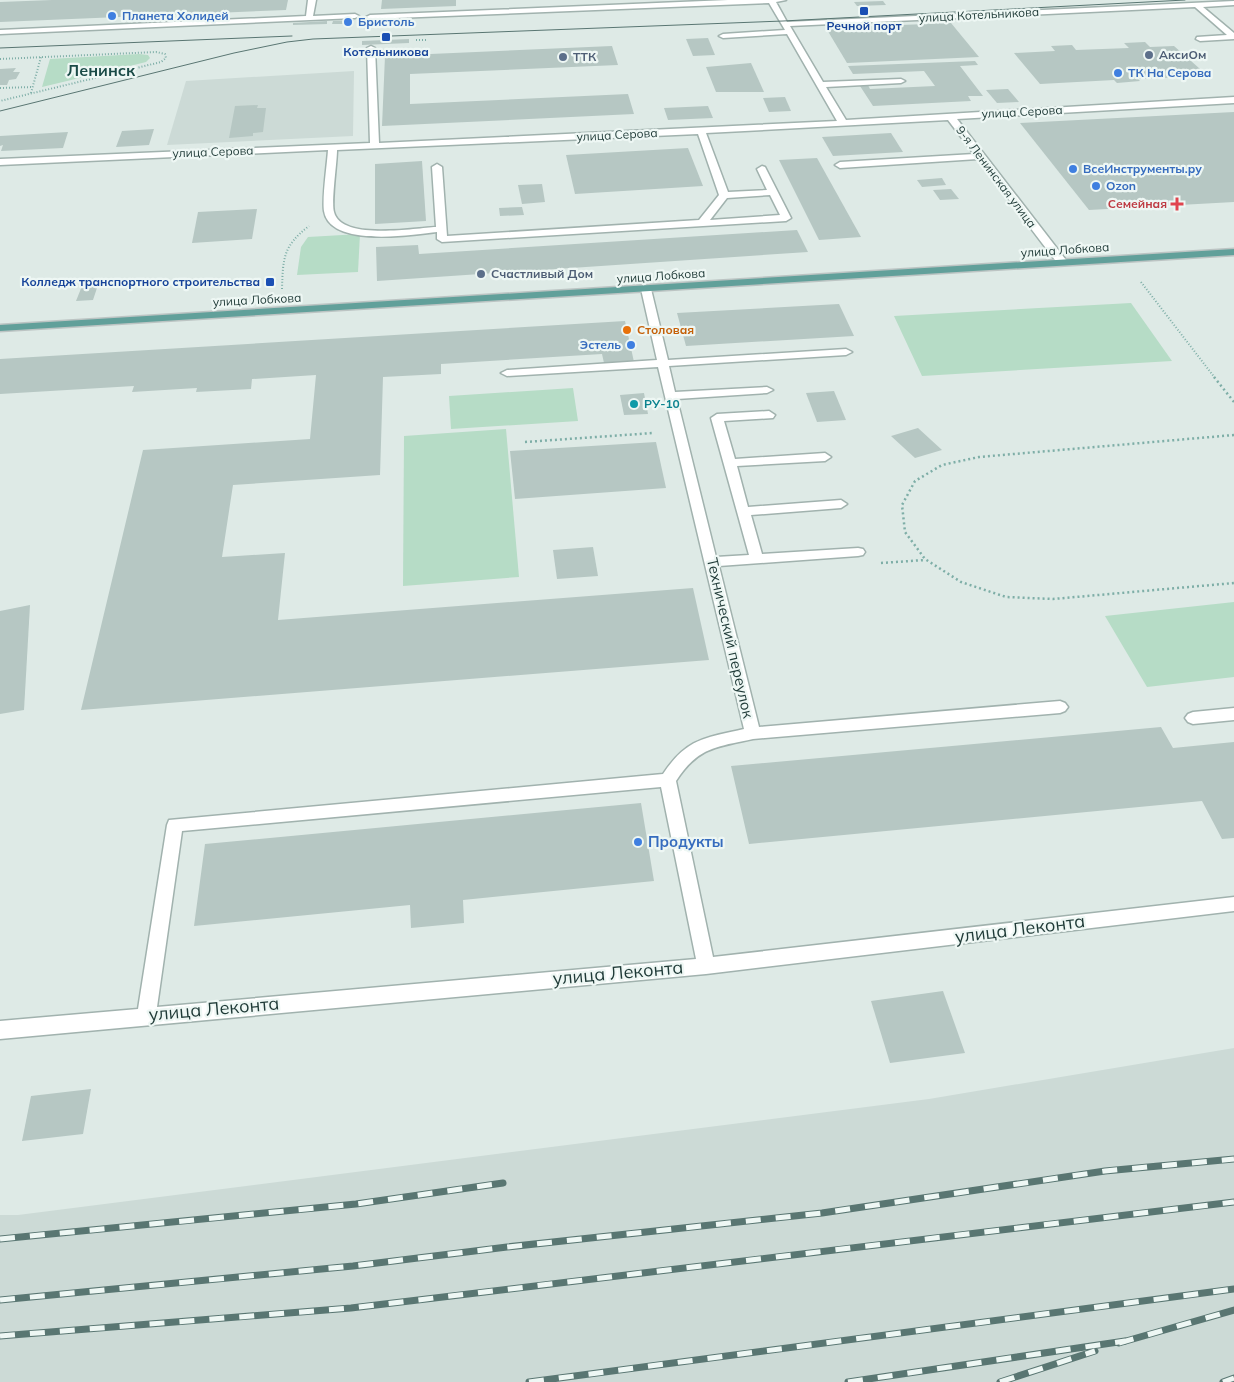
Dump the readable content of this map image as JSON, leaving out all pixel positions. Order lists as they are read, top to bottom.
{
  "streets": {
    "main road": ["улица Лобкова"],
    "street": [
      "улица Котельникова",
      "улица Серова",
      "9-я Ленинская улица",
      "Технический переулок",
      "улица Леконта"
    ]
  },
  "crossings": [
    ["улица Серова", "9-я Ленинская улица"],
    ["9-я Ленинская улица", "улица Лобкова"],
    ["улица Лобкова", "Технический переулок"]
  ],
  "districts": ["Ленинск"],
  "places": {
    "transit": ["Речной порт", "Котельникова", "Колледж транспортного строительства"],
    "other": [
      "Планета Холидей",
      "Бристоль",
      "АксиОм",
      "ТТК",
      "ТК На Серова",
      "ВсеИнструменты.ру",
      "Ozon",
      "Счастливый Дом",
      "Столовая",
      "Эстель",
      "РУ-10",
      "Продукты"
    ],
    "health": ["Семейная"]
  }
}
